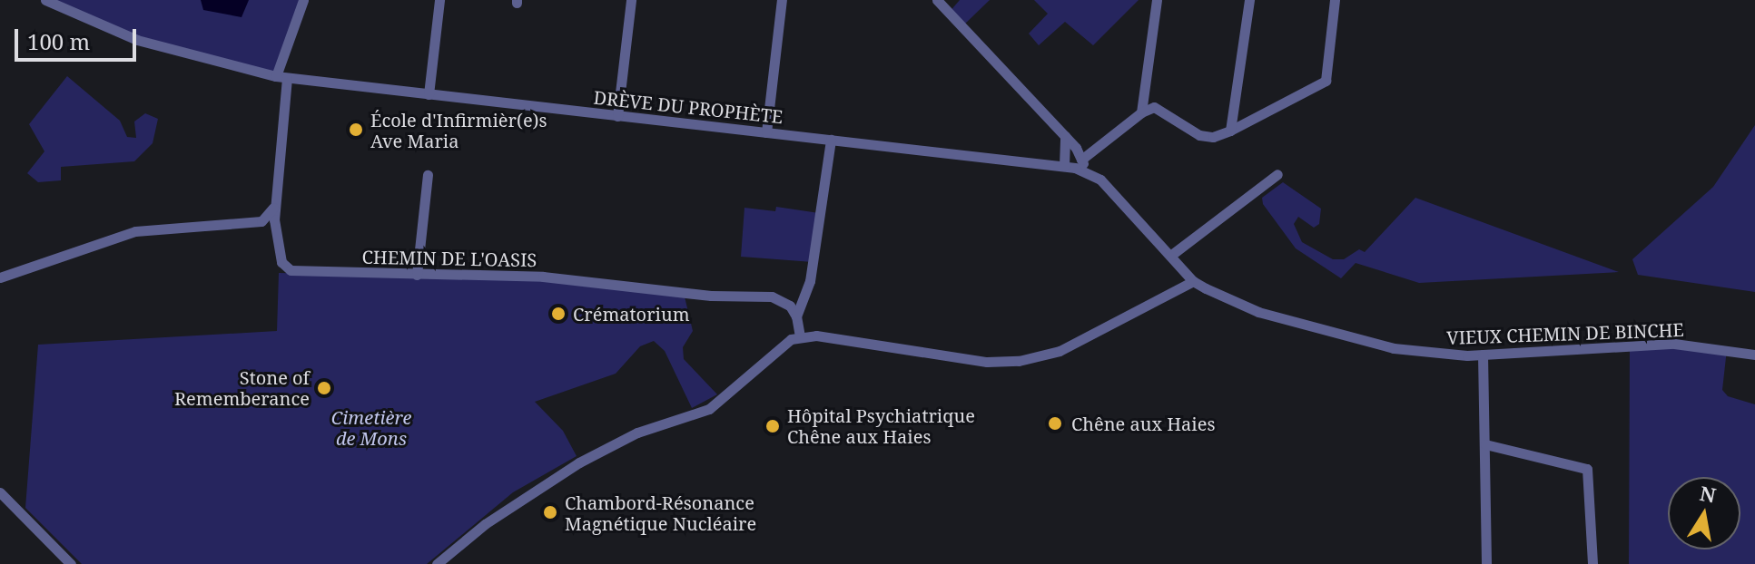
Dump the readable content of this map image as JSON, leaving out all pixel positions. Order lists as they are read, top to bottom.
{
  "streets": {
    "street": ["DRÈVE DU PROPHÈTE", "CHEMIN DE L'OASIS", "VIEUX CHEMIN DE BINCHE"]
  },
  "crossings": [
    ["DRÈVE DU PROPHÈTE", "CHEMIN DE L'OASIS"],
    ["DRÈVE DU PROPHÈTE", "VIEUX CHEMIN DE BINCHE"]
  ],
  "parks": ["Cimetière de Mons"],
  "places": [
    "École d'Infirmièr(e)s Ave Maria",
    "Crématorium",
    "Stone of Rememberance",
    "Chêne aux Haies",
    "Hôpital Psychiatrique Chêne aux Haies",
    "Chambord-Résonance Magnétique Nucléaire"
  ],
  "scale_bar": "100 m",
  "north": "top"
}
